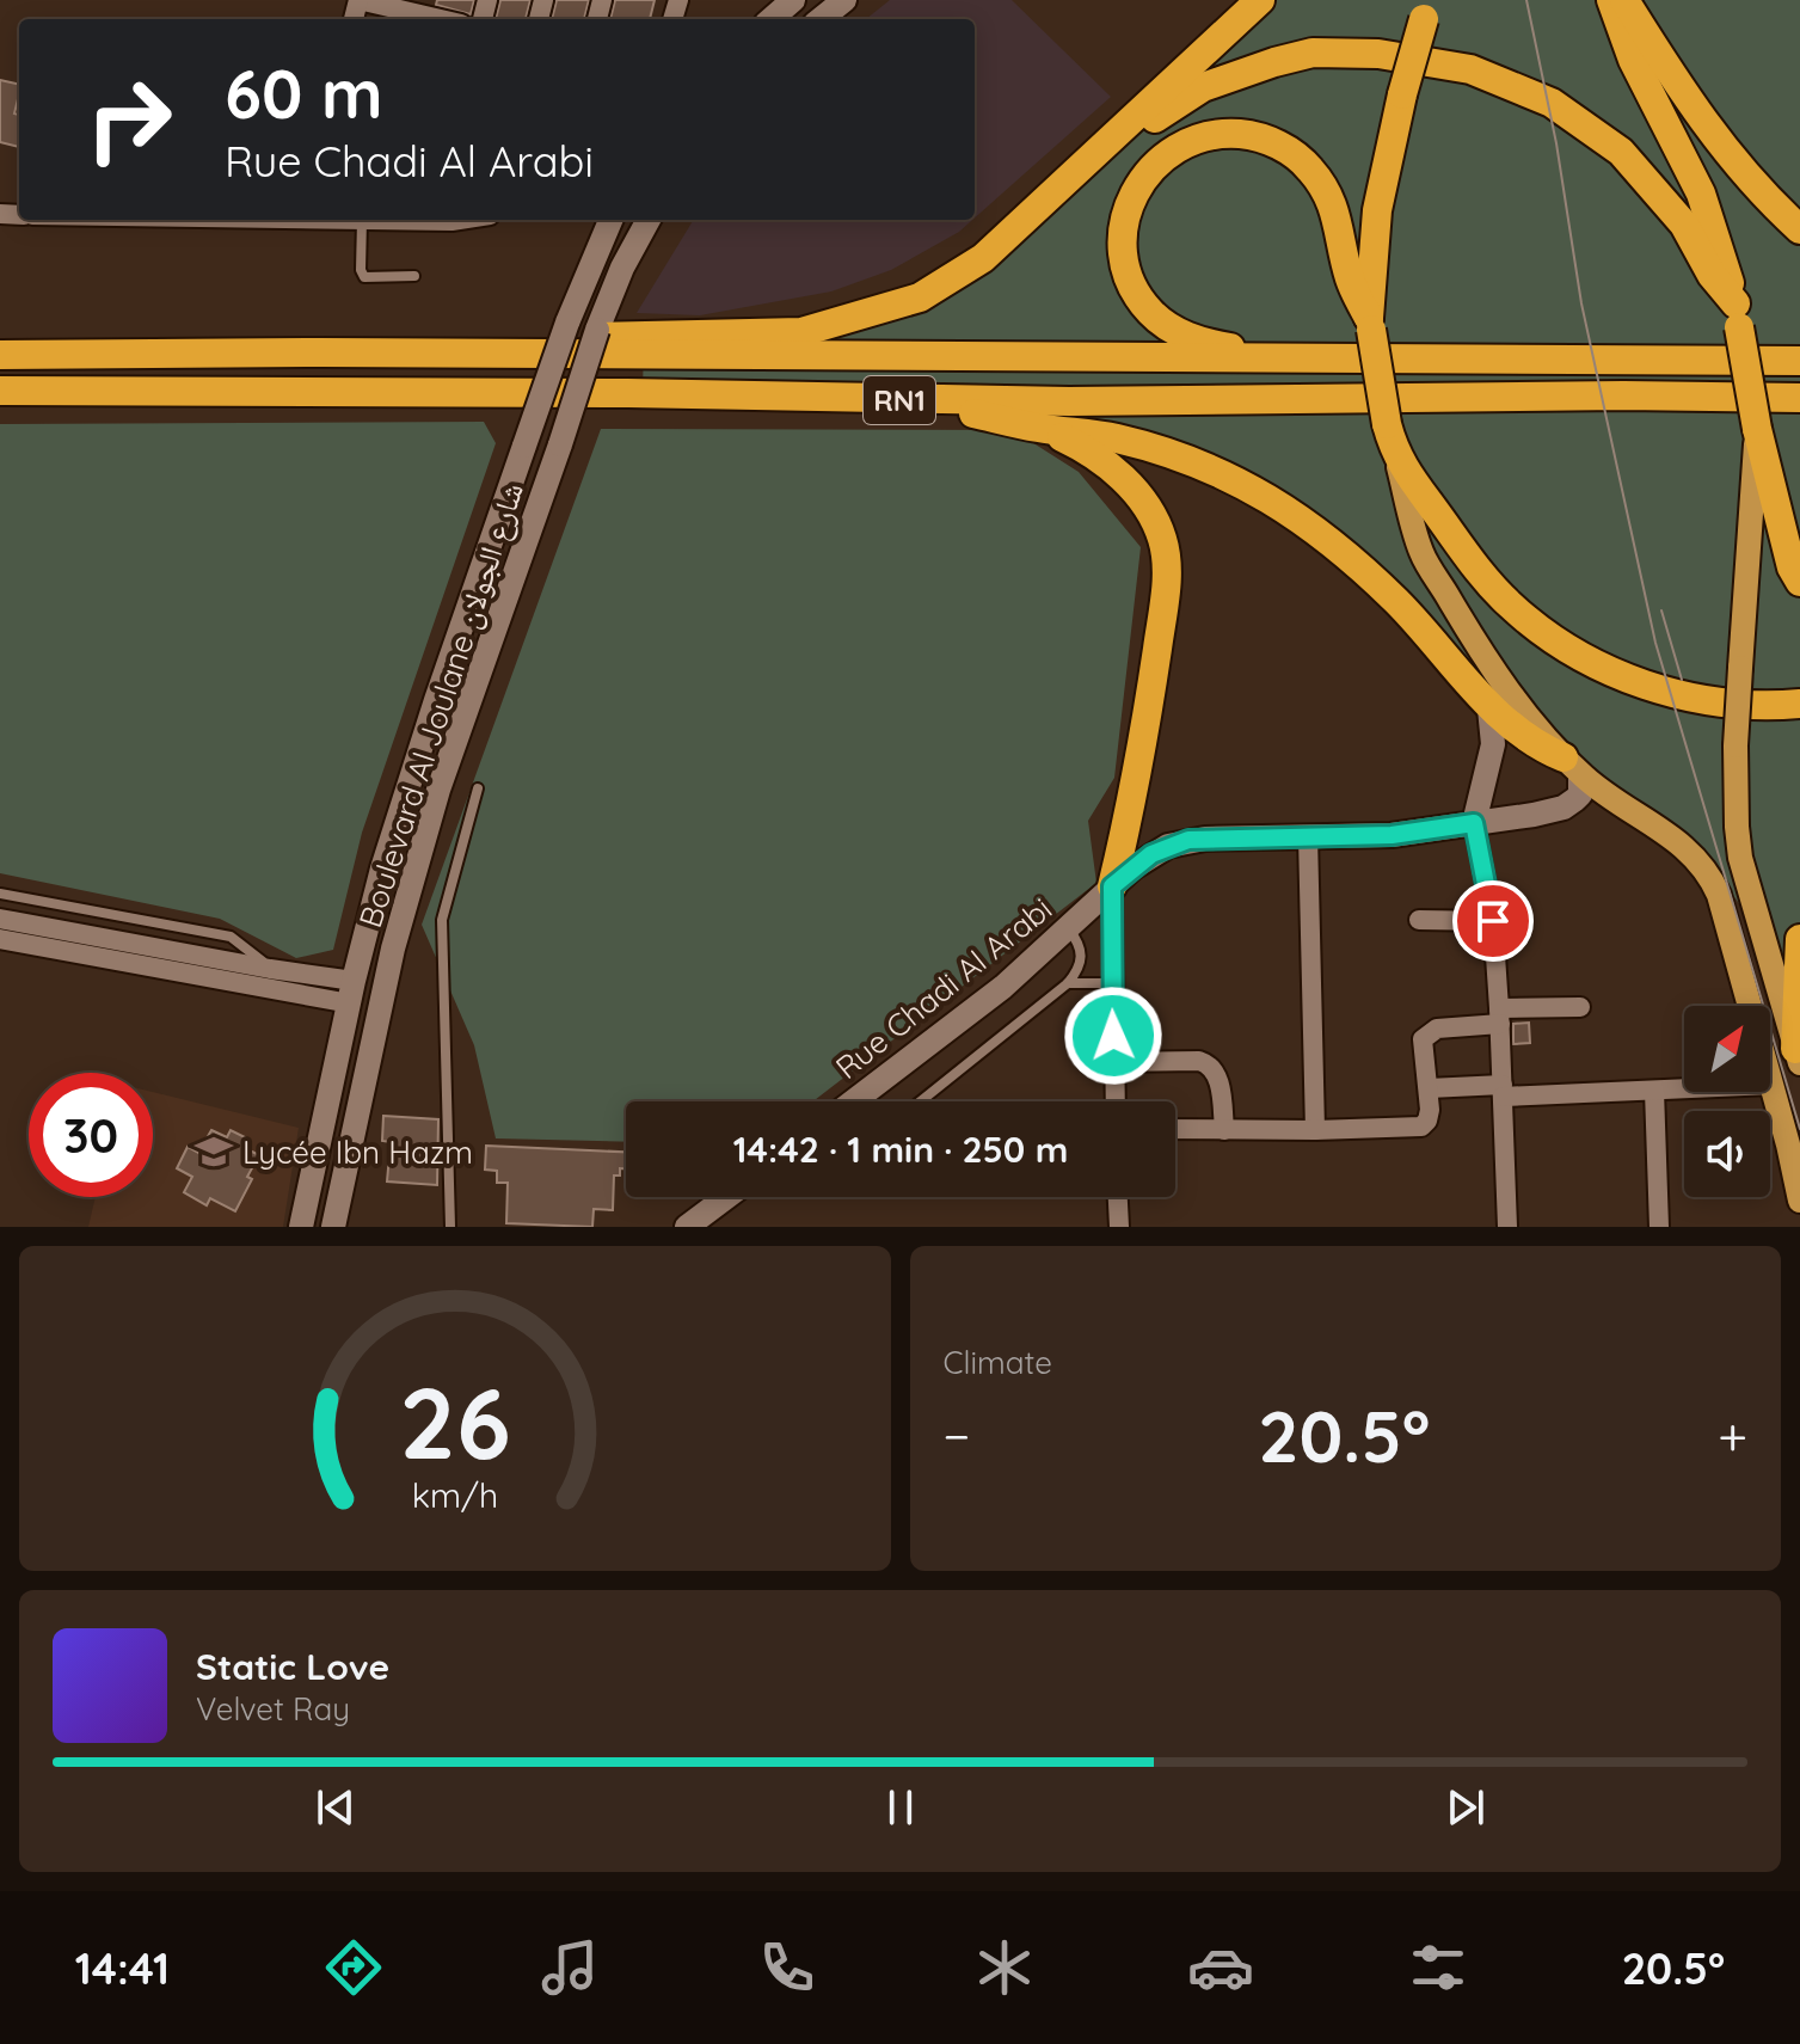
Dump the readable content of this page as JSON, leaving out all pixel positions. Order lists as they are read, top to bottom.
{
  "streets": {
    "highway": ["RN1"],
    "main road": ["Boulevard Al Joulane شارع الجولان", "Rue Chadi Al Arabi"]
  },
  "places": {
    "school or university": ["Lycée Ibn Hazm"]
  },
  "north": "top right",
  "page": {
    "turn": ["60 m", "Rue Chadi Al Arabi"],
    "limit": "30",
    "trip": "14:42 · 1 min · 250 m",
    "tile": "Climate",
    "heat": ["−", "20.5°", "+"],
    "song": ["Static Love", "Velvet Ray"],
    "tabs": ["14:41", "20.5°"],
    "gauge": ["26", "km/h"]
  }
}
